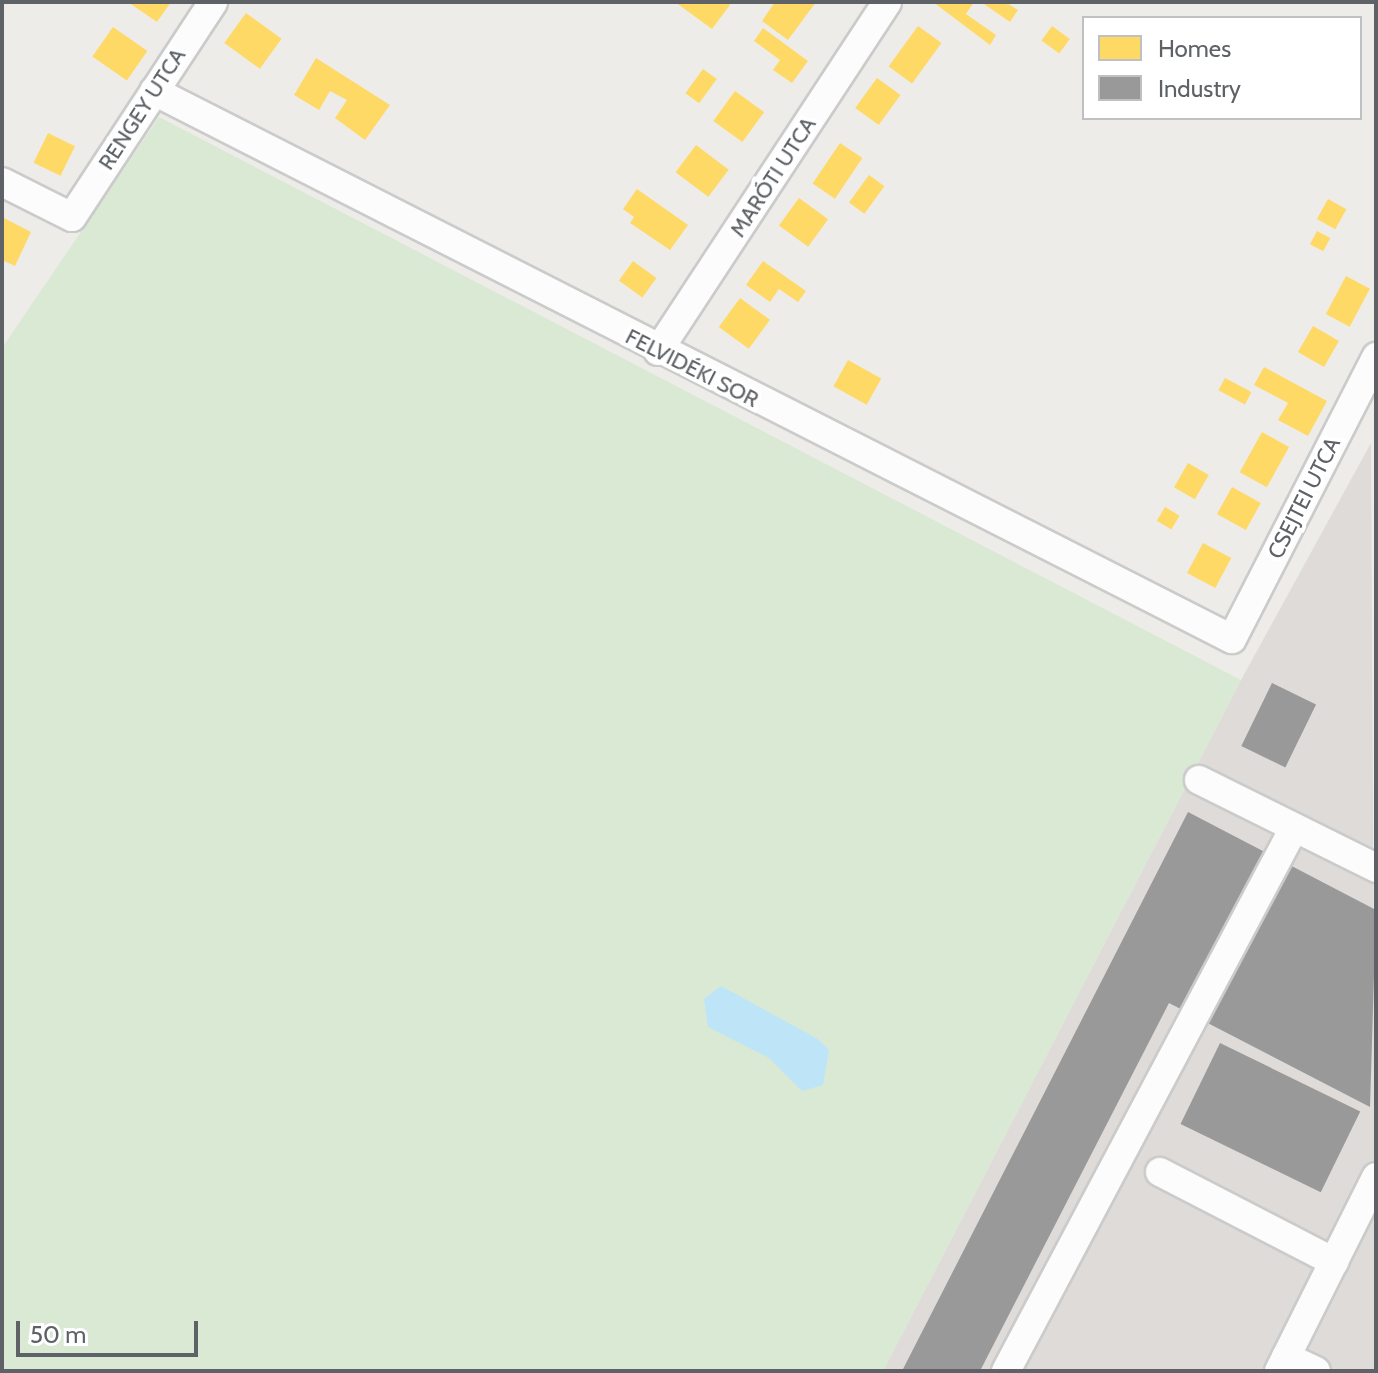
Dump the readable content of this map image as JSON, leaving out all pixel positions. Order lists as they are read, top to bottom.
{
  "streets": {
    "street": [
      "RENGEY UTCA",
      "MARÓTI UTCA",
      "FELVIDÉKI SOR",
      "CSEJTEI UTCA"
    ]
  },
  "crossings": [
    ["RENGEY UTCA", "FELVIDÉKI SOR"],
    ["MARÓTI UTCA", "FELVIDÉKI SOR"],
    ["FELVIDÉKI SOR", "CSEJTEI UTCA"]
  ],
  "legend": ["Homes", "Industry"],
  "scale_bar": "50 m"
}
